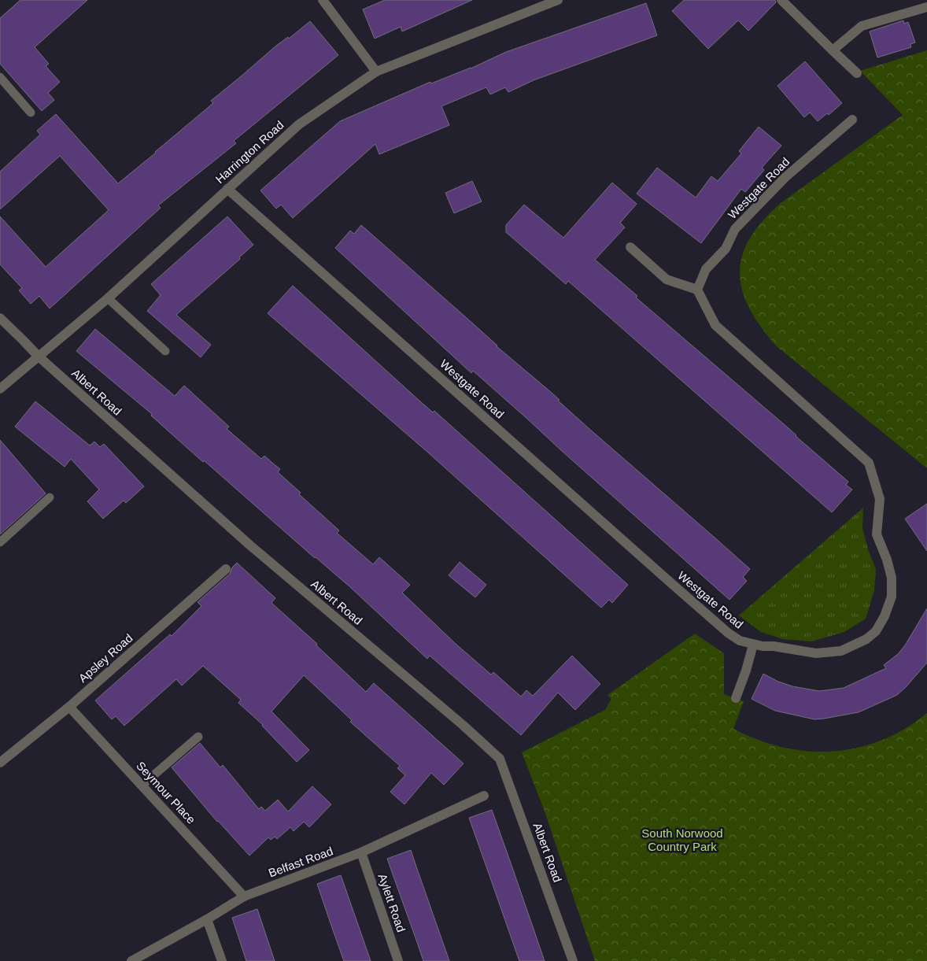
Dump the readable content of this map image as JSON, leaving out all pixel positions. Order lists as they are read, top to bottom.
{
  "streets": {
    "street": [
      "Harrington Road",
      "Westgate Road",
      "Albert Road",
      "Apsley Road",
      "Seymour Place",
      "Belfast Road",
      "Aylett Road"
    ]
  },
  "crossings": [
    ["Harrington Road", "Westgate Road"],
    ["Harrington Road", "Albert Road"],
    ["Apsley Road", "Seymour Place"],
    ["Seymour Place", "Belfast Road"],
    ["Belfast Road", "Aylett Road"]
  ],
  "parks": ["South Norwood Country Park"]
}
